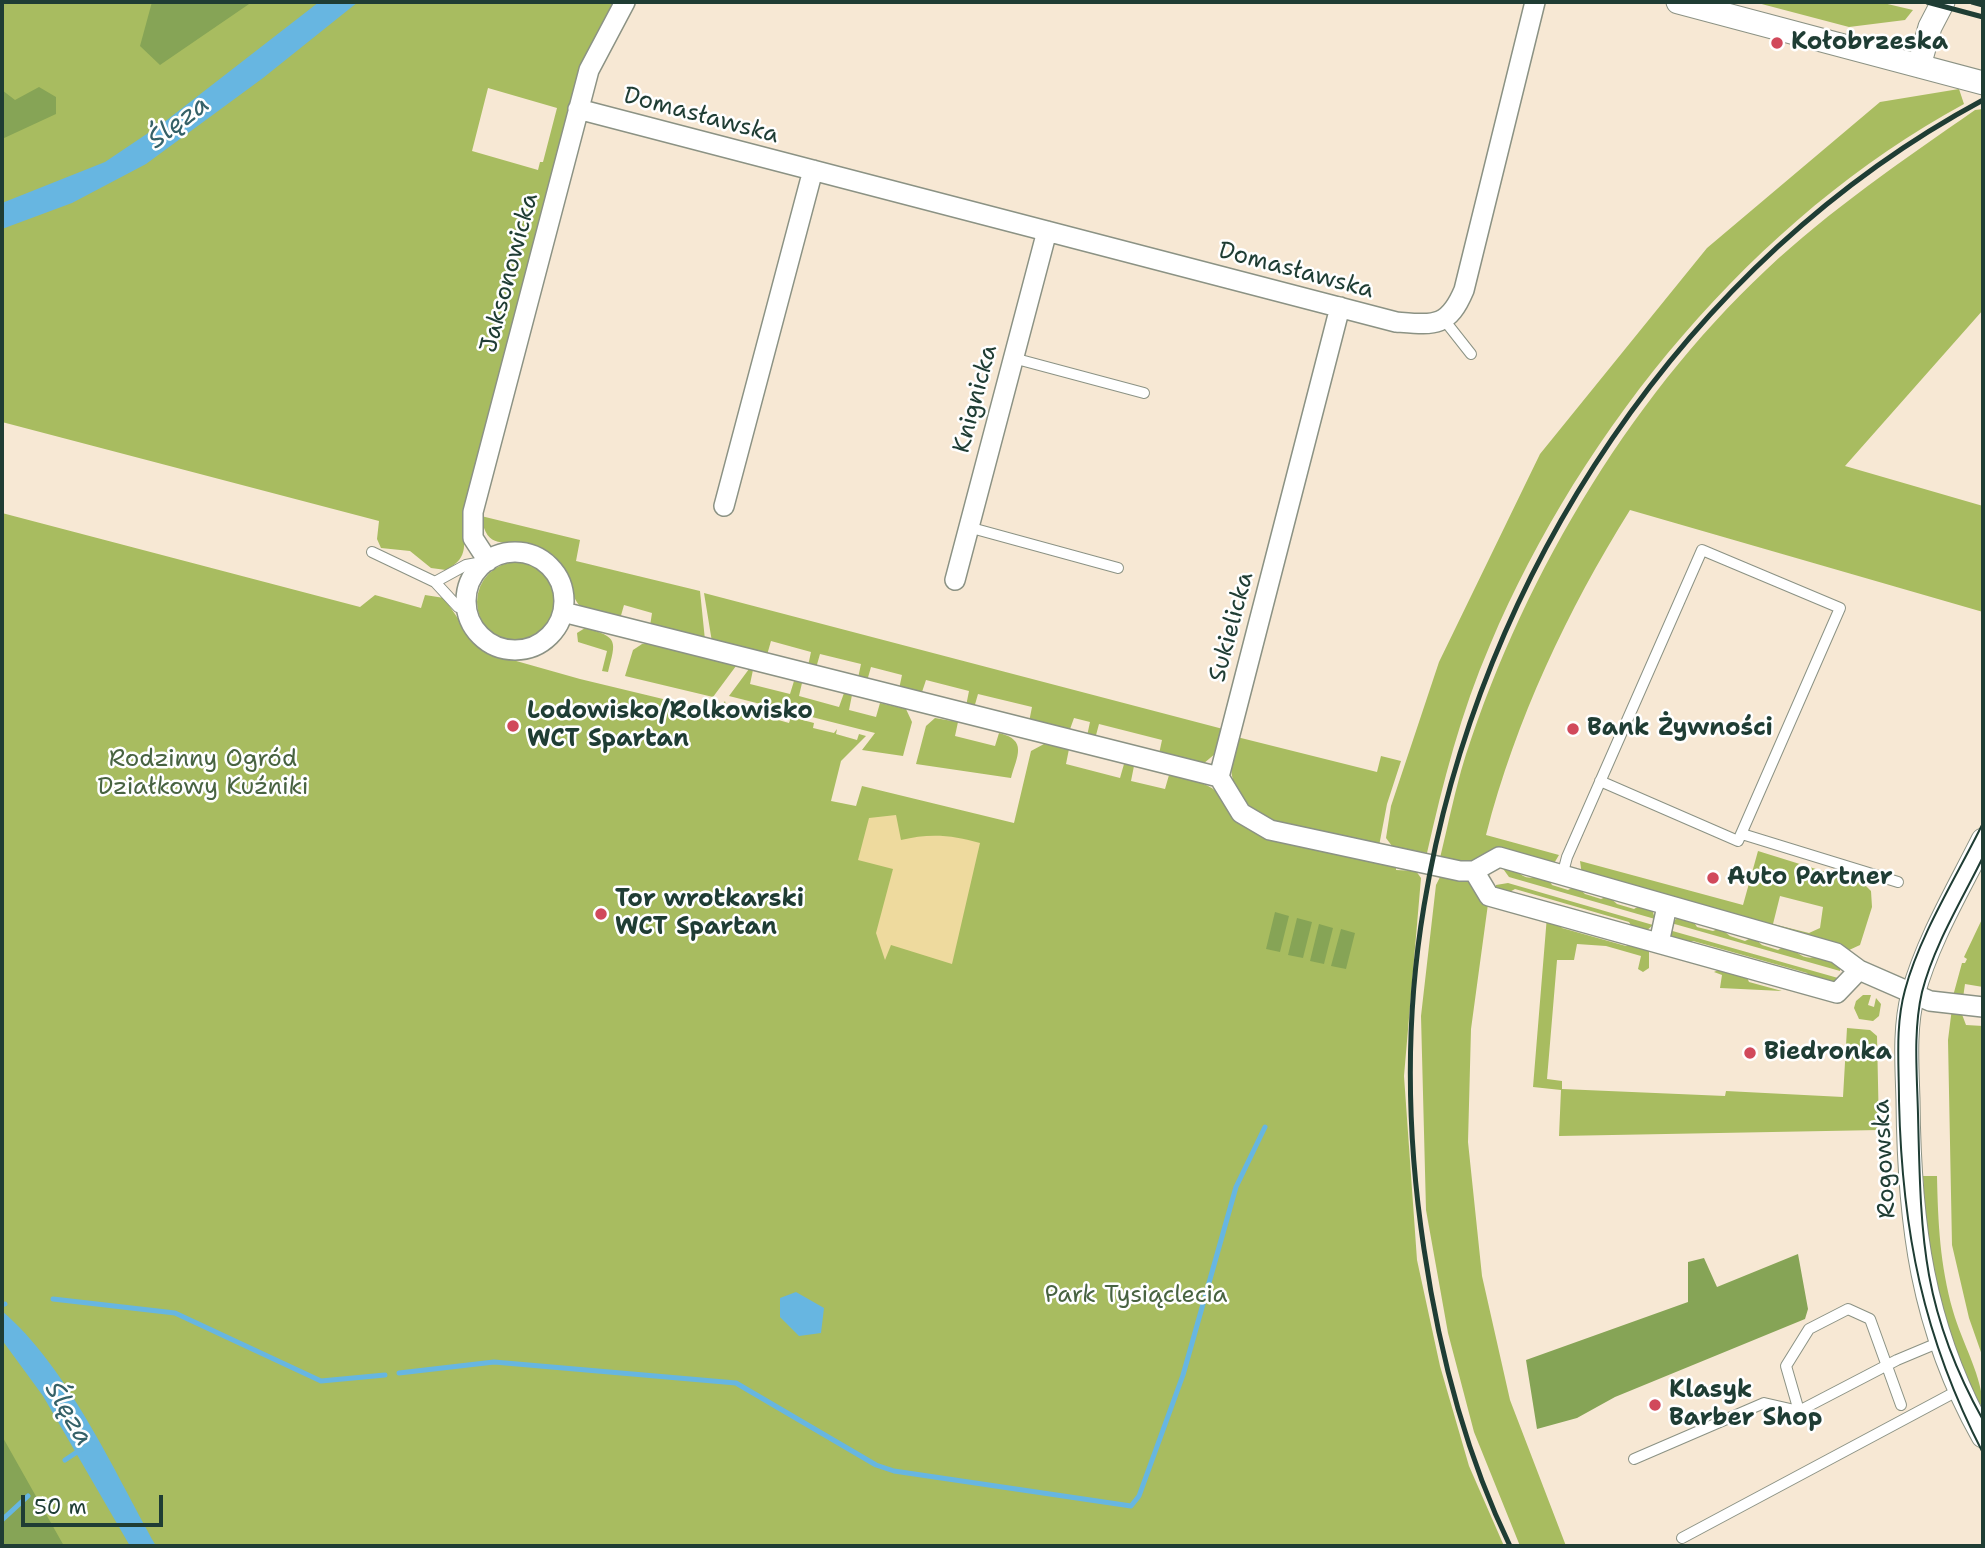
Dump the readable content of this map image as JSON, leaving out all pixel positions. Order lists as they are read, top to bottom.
{
  "streets": {
    "street": [
      "Domasławska",
      "Jaksonowicka",
      "Knignicka",
      "Sukielicka",
      "Rogowska"
    ]
  },
  "crossings": [
    ["Domasławska", "Jaksonowicka"],
    ["Domasławska", "Knignicka"],
    ["Domasławska", "Sukielicka"]
  ],
  "water": ["Ślęza"],
  "parks": ["Rodzinny Ogród Działkowy Kuźniki", "Park Tysiąclecia"],
  "places": [
    "Kołobrzeska",
    "Lodowisko/Rolkowisko WCT Spartan",
    "Bank Żywności",
    "Auto Partner",
    "Tor wrotkarski WCT Spartan",
    "Biedronka",
    "Klasyk Barber Shop"
  ],
  "scale_bar": "50 m"
}
